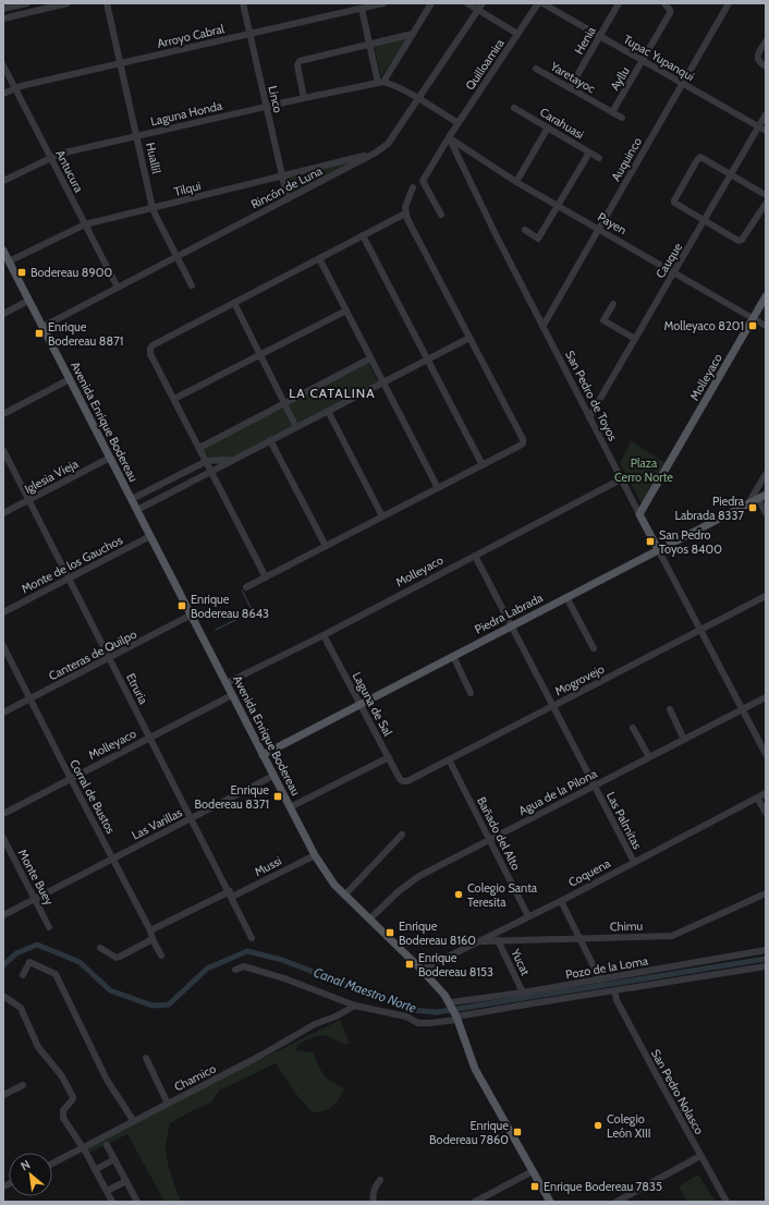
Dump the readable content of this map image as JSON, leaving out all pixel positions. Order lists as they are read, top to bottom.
{
  "streets": {
    "main road": [
      "Molleyaco",
      "San Pedro de Toyos",
      "Avenida Enrique Bodereau",
      "Piedra Labrada"
    ],
    "street": [
      "Arroyo Cabral",
      "Henia",
      "Tupac Yupanqui",
      "Quilloamira",
      "Yaretayoc",
      "Ayllu",
      "Linco",
      "Laguna Honda",
      "Carahuasi",
      "Huallil",
      "Auquinco",
      "Antucura",
      "Rincón de Luna",
      "Tilqui",
      "Payen",
      "Cauque",
      "Iglesia Vieja",
      "Monte de los Gauchos",
      "Canteras de Quilpo",
      "Mogrovejo",
      "Etruria",
      "Laguna de Sal",
      "Agua de la Pilona",
      "Corral de Bustos",
      "Las Palmitas",
      "Las Varillas",
      "Bañado del Alto",
      "Mussi",
      "Coquena",
      "Monte Buey",
      "Chimu",
      "Yucat",
      "Pozo de la Loma",
      "Chamico",
      "San Pedro Nolasco"
    ]
  },
  "crossings": [
    ["Arroyo Cabral", "Linco"],
    ["Arroyo Cabral", "Huallil"],
    ["Arroyo Cabral", "Antucura"],
    ["Henia", "Tupac Yupanqui"],
    ["Henia", "Yaretayoc"],
    ["Tupac Yupanqui", "Ayllu"],
    ["Tupac Yupanqui", "Auquinco"],
    ["Tupac Yupanqui", "Cauque"],
    ["Quilloamira", "Payen"],
    ["Quilloamira", "San Pedro de Toyos"],
    ["Yaretayoc", "Ayllu"],
    ["Linco", "Laguna Honda"],
    ["Linco", "Rincón de Luna"],
    ["Linco", "Tilqui"],
    ["Laguna Honda", "Huallil"],
    ["Laguna Honda", "Antucura"],
    ["Huallil", "Rincón de Luna"],
    ["Huallil", "Tilqui"],
    ["Auquinco", "Payen"],
    ["Auquinco", "San Pedro de Toyos"],
    ["Antucura", "Rincón de Luna"],
    ["Antucura", "Tilqui"],
    ["Rincón de Luna", "Tilqui"],
    ["Rincón de Luna", "Avenida Enrique Bodereau"],
    ["Tilqui", "Avenida Enrique Bodereau"],
    ["Payen", "Cauque"],
    ["Payen", "Molleyaco"],
    ["Payen", "San Pedro de Toyos"],
    ["Cauque", "San Pedro de Toyos"],
    ["Molleyaco", "San Pedro de Toyos"],
    ["Molleyaco", "Avenida Enrique Bodereau"],
    ["Molleyaco", "Etruria"],
    ["Molleyaco", "Laguna de Sal"],
    ["Molleyaco", "Corral de Bustos"],
    ["Molleyaco", "Las Palmitas"],
    ["San Pedro de Toyos", "Piedra Labrada"],
    ["San Pedro de Toyos", "Mogrovejo"],
    ["San Pedro de Toyos", "Agua de la Pilona"],
    ["Avenida Enrique Bodereau", "Iglesia Vieja"],
    ["Avenida Enrique Bodereau", "Monte de los Gauchos"],
    ["Avenida Enrique Bodereau", "Piedra Labrada"],
    ["Avenida Enrique Bodereau", "Canteras de Quilpo"],
    ["Avenida Enrique Bodereau", "Agua de la Pilona"],
    ["Avenida Enrique Bodereau", "Las Varillas"],
    ["Avenida Enrique Bodereau", "Mussi"],
    ["Avenida Enrique Bodereau", "Coquena"],
    ["Avenida Enrique Bodereau", "Pozo de la Loma"],
    ["Iglesia Vieja", "Etruria"],
    ["Monte de los Gauchos", "Etruria"],
    ["Piedra Labrada", "Laguna de Sal"],
    ["Piedra Labrada", "Las Palmitas"],
    ["Canteras de Quilpo", "Etruria"],
    ["Canteras de Quilpo", "Corral de Bustos"],
    ["Mogrovejo", "Laguna de Sal"],
    ["Mogrovejo", "Las Palmitas"],
    ["Mogrovejo", "Bañado del Alto"],
    ["Etruria", "Las Varillas"],
    ["Etruria", "Mussi"],
    ["Agua de la Pilona", "Las Palmitas"],
    ["Agua de la Pilona", "Bañado del Alto"],
    ["Corral de Bustos", "Las Varillas"],
    ["Corral de Bustos", "Mussi"],
    ["Las Palmitas", "Coquena"],
    ["Las Varillas", "Monte Buey"],
    ["Bañado del Alto", "Coquena"],
    ["Coquena", "Chimu"],
    ["Chimu", "Yucat"],
    ["Yucat", "Pozo de la Loma"],
    ["Pozo de la Loma", "Chamico"],
    ["Pozo de la Loma", "San Pedro Nolasco"]
  ],
  "districts": ["LA CATALINA"],
  "water": ["Canal Maestro Norte"],
  "parks": ["Plaza Cerro Norte"],
  "places": {
    "transit": [
      "Bodereau 8900",
      "Molleyaco 8201",
      "Enrique Bodereau 8871",
      "Piedra Labrada 8337",
      "San Pedro Toyos 8400",
      "Enrique Bodereau 8643",
      "Enrique Bodereau 8371",
      "Enrique Bodereau 8160",
      "Enrique Bodereau 8153",
      "Enrique Bodereau 7860",
      "Enrique Bodereau 7835"
    ],
    "other": ["Colegio Santa Teresita", "Colegio León XIII"]
  },
  "north": "top left"
}
